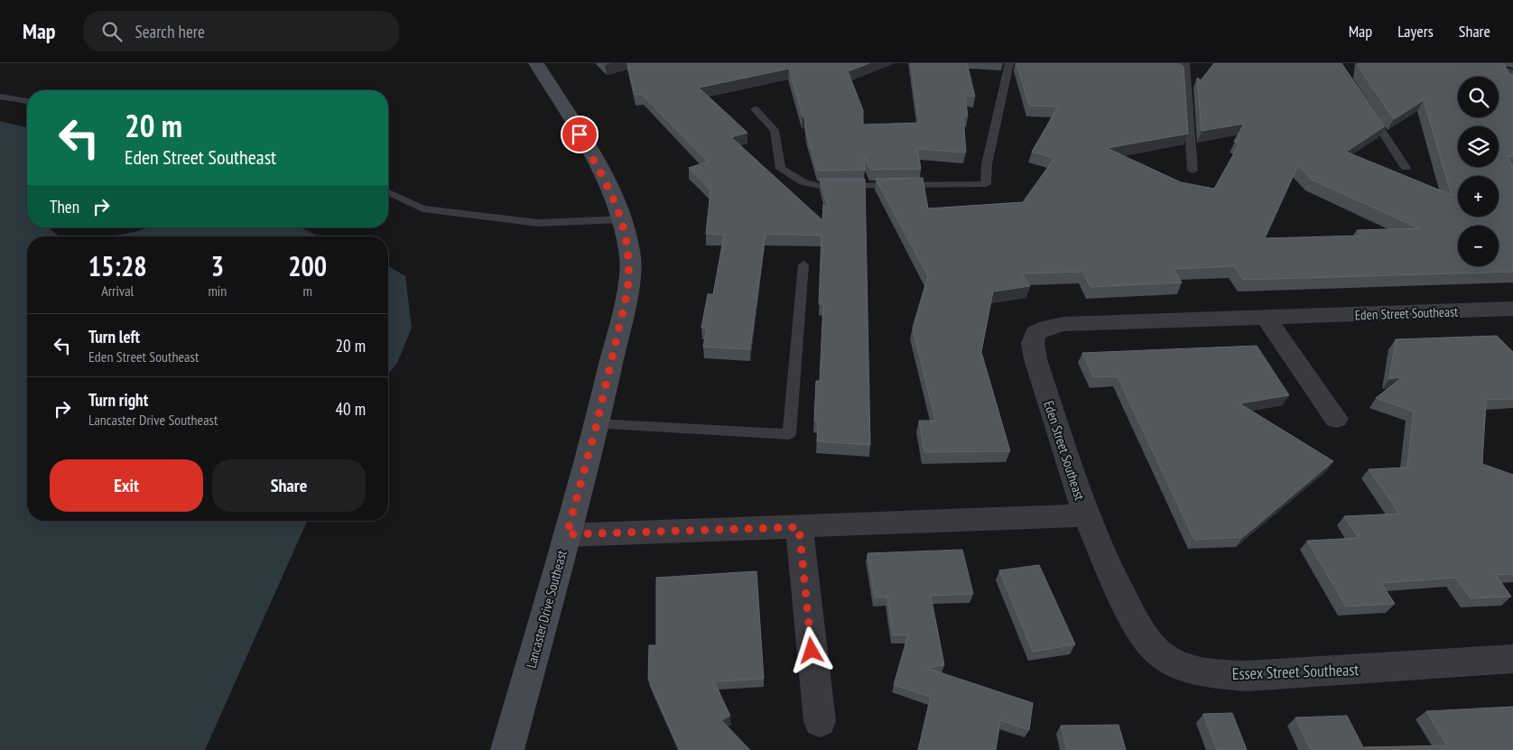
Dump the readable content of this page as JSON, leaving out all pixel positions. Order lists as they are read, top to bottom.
{
  "streets": {
    "main road": ["Lancaster Drive Southeast"],
    "street": ["Eden Street Southeast", "Essex Street Southeast"]
  },
  "crossings": [
    ["Eden Street Southeast", "Lancaster Drive Southeast"],
    ["Eden Street Southeast", "Essex Street Southeast"]
  ],
  "page": {
    "header": "Map",
    "search": "Search here",
    "nav": ["Map", "Layers", "Share"],
    "map_buttons": ["+", "−"],
    "turn": ["20 m", "Eden Street Southeast"],
    "then": "Then",
    "eta": [
      "15:28",
      "Arrival",
      "3",
      "min",
      "200",
      "m"
    ],
    "list": [
      {
        "name": "Turn left",
        "note": "Eden Street Southeast",
        "value": "20 m"
      },
      {
        "name": "Turn right",
        "note": "Lancaster Drive Southeast",
        "value": "40 m"
      }
    ],
    "buttons": ["Exit", "Share"]
  }
}
